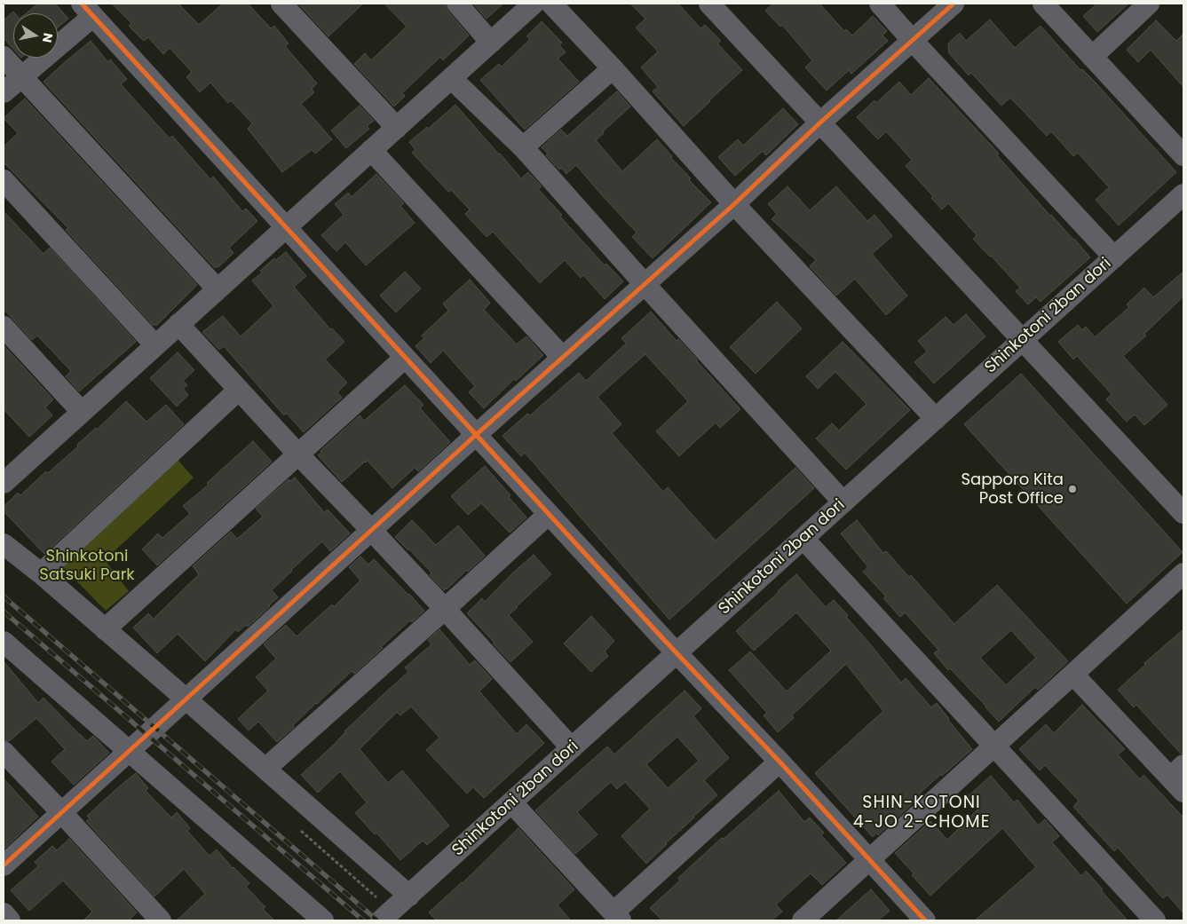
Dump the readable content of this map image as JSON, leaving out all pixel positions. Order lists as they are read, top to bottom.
{
  "streets": {
    "street": ["Shinkotoni 2ban dori"]
  },
  "districts": ["SHIN-KOTONI 4-JO 2-CHOME"],
  "parks": ["Shinkotoni Satsuki Park"],
  "places": ["Sapporo Kita Post Office"],
  "north": "right"
}
